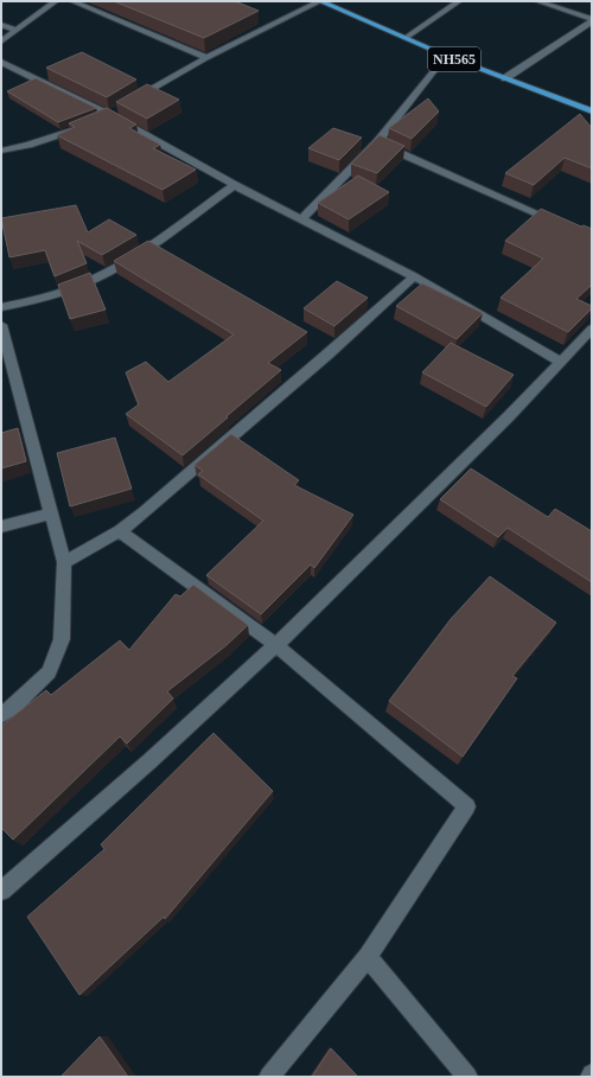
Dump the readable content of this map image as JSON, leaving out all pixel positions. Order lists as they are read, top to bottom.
{
  "streets": {
    "highway": ["NH565"]
  }
}
